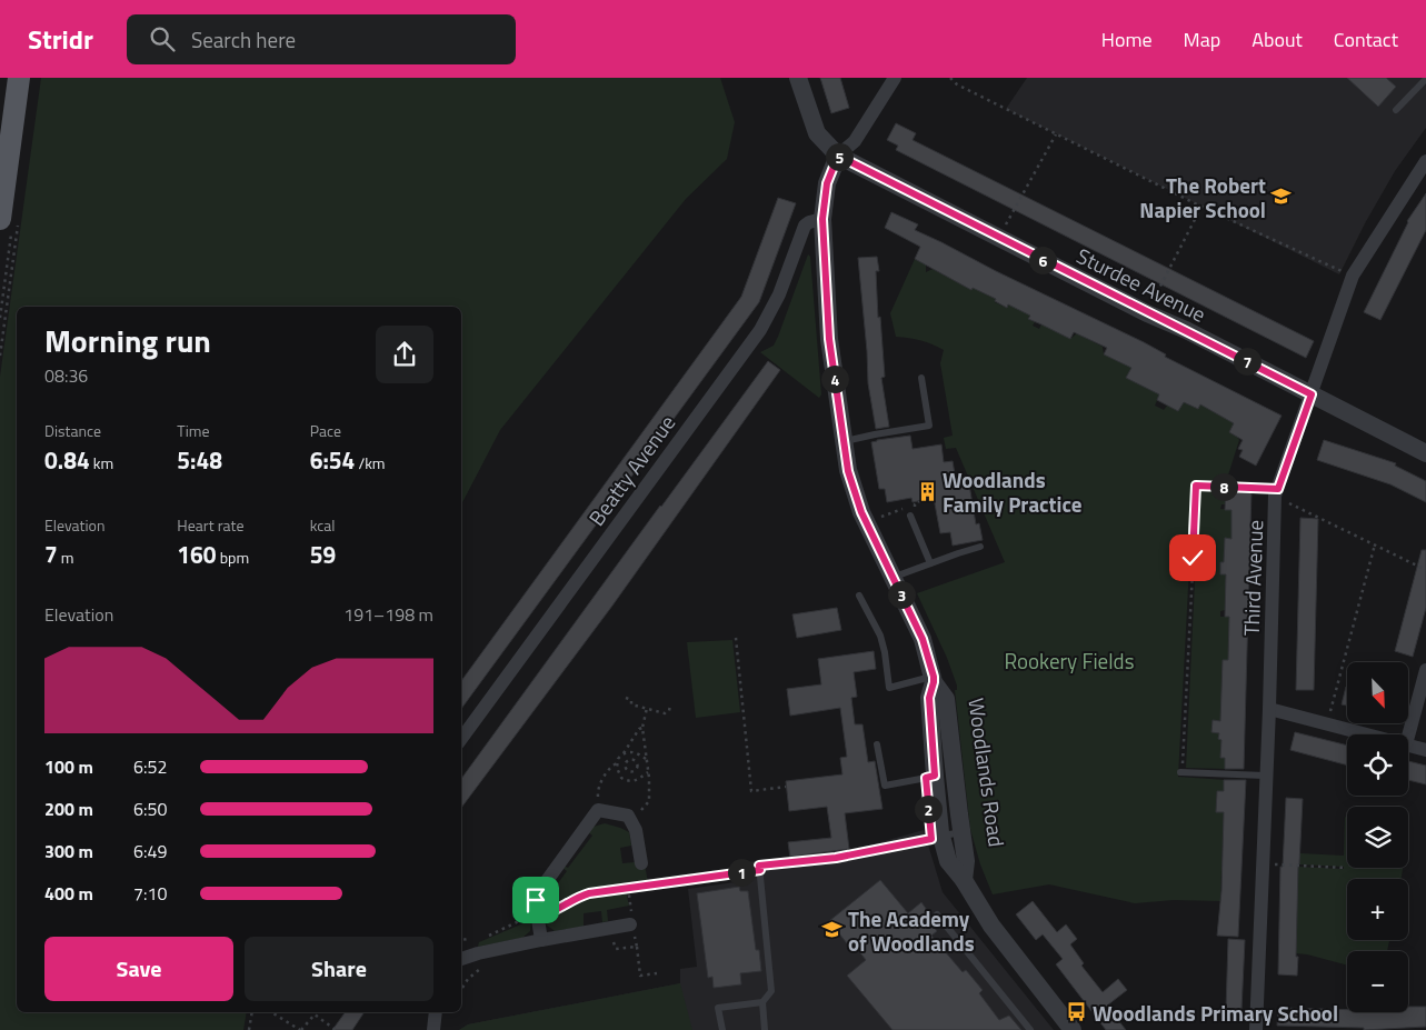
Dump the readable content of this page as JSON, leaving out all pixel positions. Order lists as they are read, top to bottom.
{
  "streets": {
    "street": [
      "Sturdee Avenue",
      "Beatty Avenue",
      "Third Avenue",
      "Woodlands Road"
    ]
  },
  "crossings": [
    ["Sturdee Avenue", "Third Avenue"],
    ["Sturdee Avenue", "Woodlands Road"],
    ["Beatty Avenue", "Woodlands Road"]
  ],
  "parks": ["Rookery Fields"],
  "places": {
    "school or university": ["The Robert Napier School", "The Academy of Woodlands"],
    "building": ["Woodlands Family Practice"],
    "bus stop": ["Woodlands Primary School"]
  },
  "north": "bottom right",
  "page": {
    "header": "Stridr",
    "search": "Search here",
    "nav": [
      "Home",
      "Map",
      "About",
      "Contact"
    ],
    "pins": [
      "5",
      "6",
      "7",
      "4",
      "8",
      "3",
      "2",
      "1"
    ],
    "heading": ["Morning run", "08:36"],
    "stats": [
      ["Distance", "0.84 km"],
      ["Time", "5:48"],
      ["Pace", "6:54 /km"],
      ["Elevation", "7 m"],
      ["Heart rate", "160 bpm"],
      ["kcal", "59"]
    ],
    "chart": ["Elevation", "191–198 m"],
    "map_buttons": ["+", "−"],
    "list": [
      {
        "name": "100 m",
        "note": "6:52"
      },
      {
        "name": "200 m",
        "note": "6:50"
      },
      {
        "name": "300 m",
        "note": "6:49"
      },
      {
        "name": "400 m",
        "note": "7:10"
      }
    ],
    "buttons": ["Save", "Share"]
  }
}
